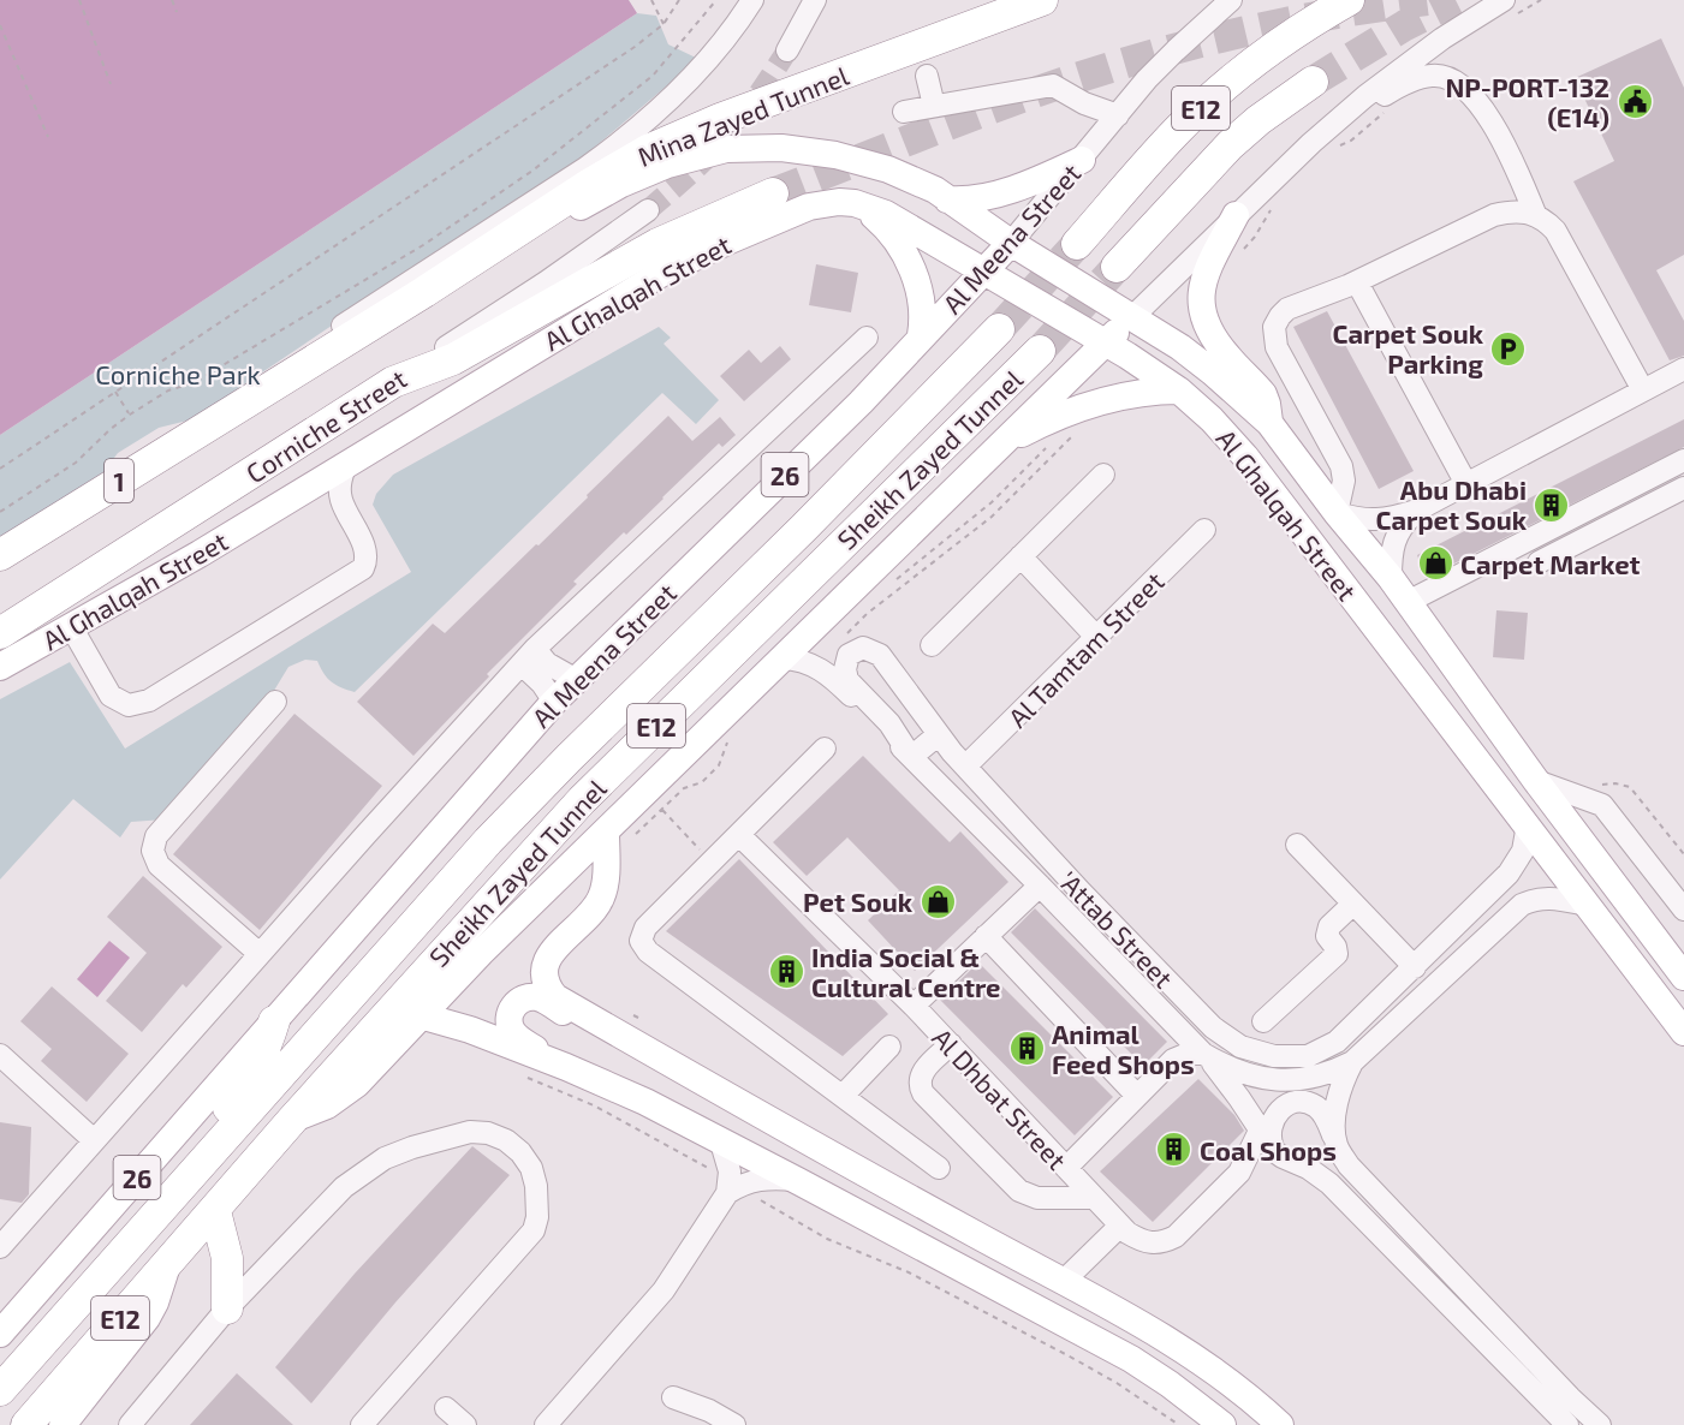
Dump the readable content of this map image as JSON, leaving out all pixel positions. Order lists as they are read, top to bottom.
{
  "streets": {
    "highway": [
      "E12",
      "Mina Zayed Tunnel",
      "Corniche Street",
      "Sheikh Zayed Tunnel",
      "1"
    ],
    "main road": ["Al Meena Street", "Al Ghalqah Street", "26"],
    "street": ["Al Tamtam Street", "'Attab Street", "Al Dhbat Street"]
  },
  "crossings": [
    ["Mina Zayed Tunnel", "Al Ghalqah Street"],
    ["Mina Zayed Tunnel", "1"],
    ["Al Meena Street", "Al Ghalqah Street"],
    ["Al Ghalqah Street", "1"],
    ["Al Ghalqah Street", "'Attab Street"],
    ["Al Tamtam Street", "'Attab Street"],
    ["'Attab Street", "Al Dhbat Street"]
  ],
  "parks": ["Corniche Park"],
  "places": {
    "public building": ["NP-PORT-132 (E14)"],
    "parking": ["Carpet Souk Parking"],
    "building": [
      "Abu Dhabi Carpet Souk",
      "India Social & Cultural Centre",
      "Animal Feed Shops",
      "Coal Shops"
    ],
    "shop": ["Carpet Market", "Pet Souk"]
  }
}
